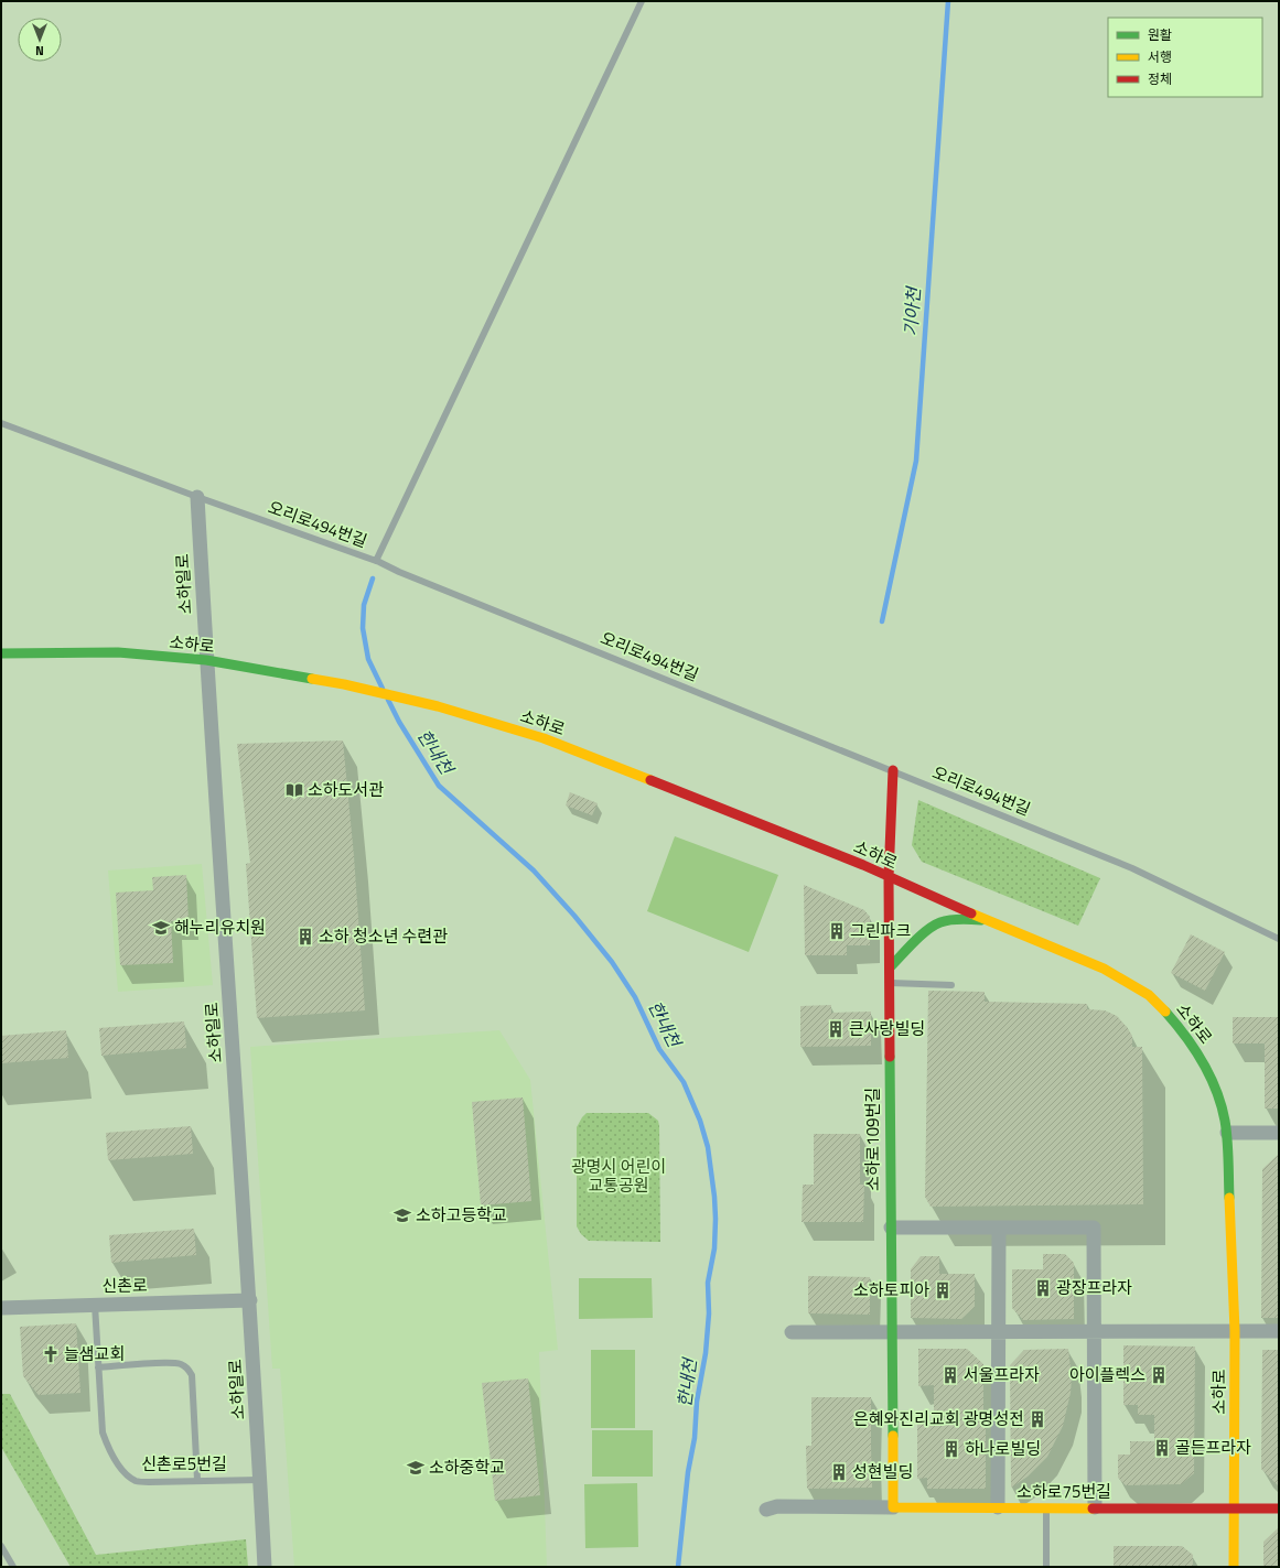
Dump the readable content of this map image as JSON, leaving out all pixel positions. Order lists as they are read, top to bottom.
{
  "streets": {
    "street": [
      "소하일로",
      "소하로",
      "소하로109번길",
      "신촌로",
      "소하로75번길"
    ],
    "lane": ["오리로494번길", "신촌로5번길"]
  },
  "crossings": [
    ["오리로494번길", "소하일로"],
    ["오리로494번길", "소하로109번길"],
    ["소하일로", "소하로"],
    ["소하일로", "신촌로"],
    ["소하일로", "신촌로5번길"],
    ["소하로", "소하로109번길"],
    ["소하로", "소하로75번길"],
    ["소하로109번길", "소하로75번길"],
    ["신촌로", "신촌로5번길"]
  ],
  "water": ["기아천", "한내천"],
  "parks": ["광명시 어린이 교통공원"],
  "places": {
    "library": ["소하도서관"],
    "school or university": ["해누리유치원", "소하고등학교", "소하중학교"],
    "building": [
      "그린파크",
      "소하 청소년 수련관",
      "큰사랑빌딩",
      "광장프라자",
      "소하토피아",
      "서울프라자",
      "아이플렉스",
      "은혜와진리교회 광명성전",
      "골든프라자",
      "하나로빌딩",
      "성현빌딩"
    ],
    "church": ["늘샘교회"]
  },
  "legend": ["원활", "서행", "정체"],
  "north": "bottom"
}
